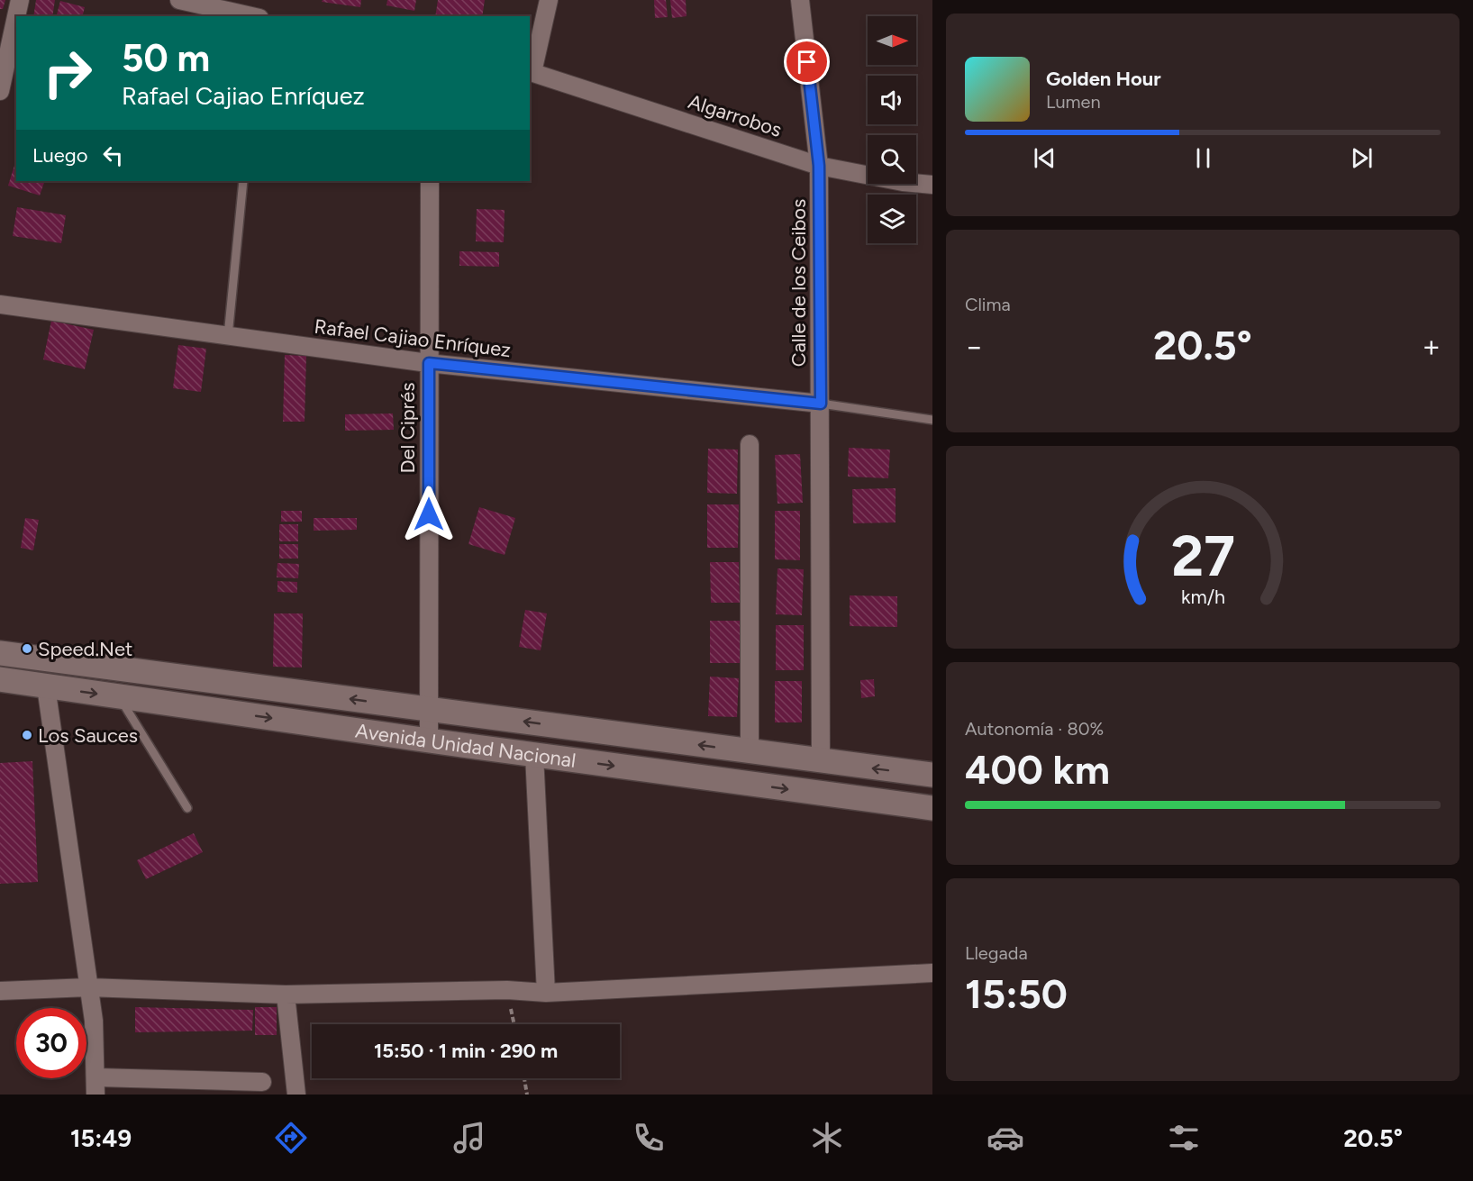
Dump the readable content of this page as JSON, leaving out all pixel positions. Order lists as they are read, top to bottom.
{
  "streets": {
    "main road": ["Avenida Unidad Nacional"],
    "street": [
      "Algarrobos",
      "Calle de los Ceibos",
      "Rafael Cajiao Enríquez",
      "Del Ciprés"
    ]
  },
  "crossings": [
    ["Algarrobos", "Calle de los Ceibos"],
    ["Calle de los Ceibos", "Rafael Cajiao Enríquez"],
    ["Calle de los Ceibos", "Avenida Unidad Nacional"],
    ["Rafael Cajiao Enríquez", "Del Ciprés"],
    ["Del Ciprés", "Avenida Unidad Nacional"]
  ],
  "places": ["Speed.Net", "Los Sauces"],
  "north": "right",
  "page": {
    "turn": ["50 m", "Rafael Cajiao Enríquez"],
    "song": ["Golden Hour", "Lumen"],
    "then": "Luego",
    "tile": [
      "Clima",
      ["Autonomía · 80%", "400 km"],
      ["Llegada", "15:50"]
    ],
    "heat": ["−", "20.5°", "+"],
    "limit": "30",
    "trip": "15:50 · 1 min · 290 m",
    "tabs": ["15:49", "20.5°"],
    "gauge": ["27", "km/h"]
  }
}
